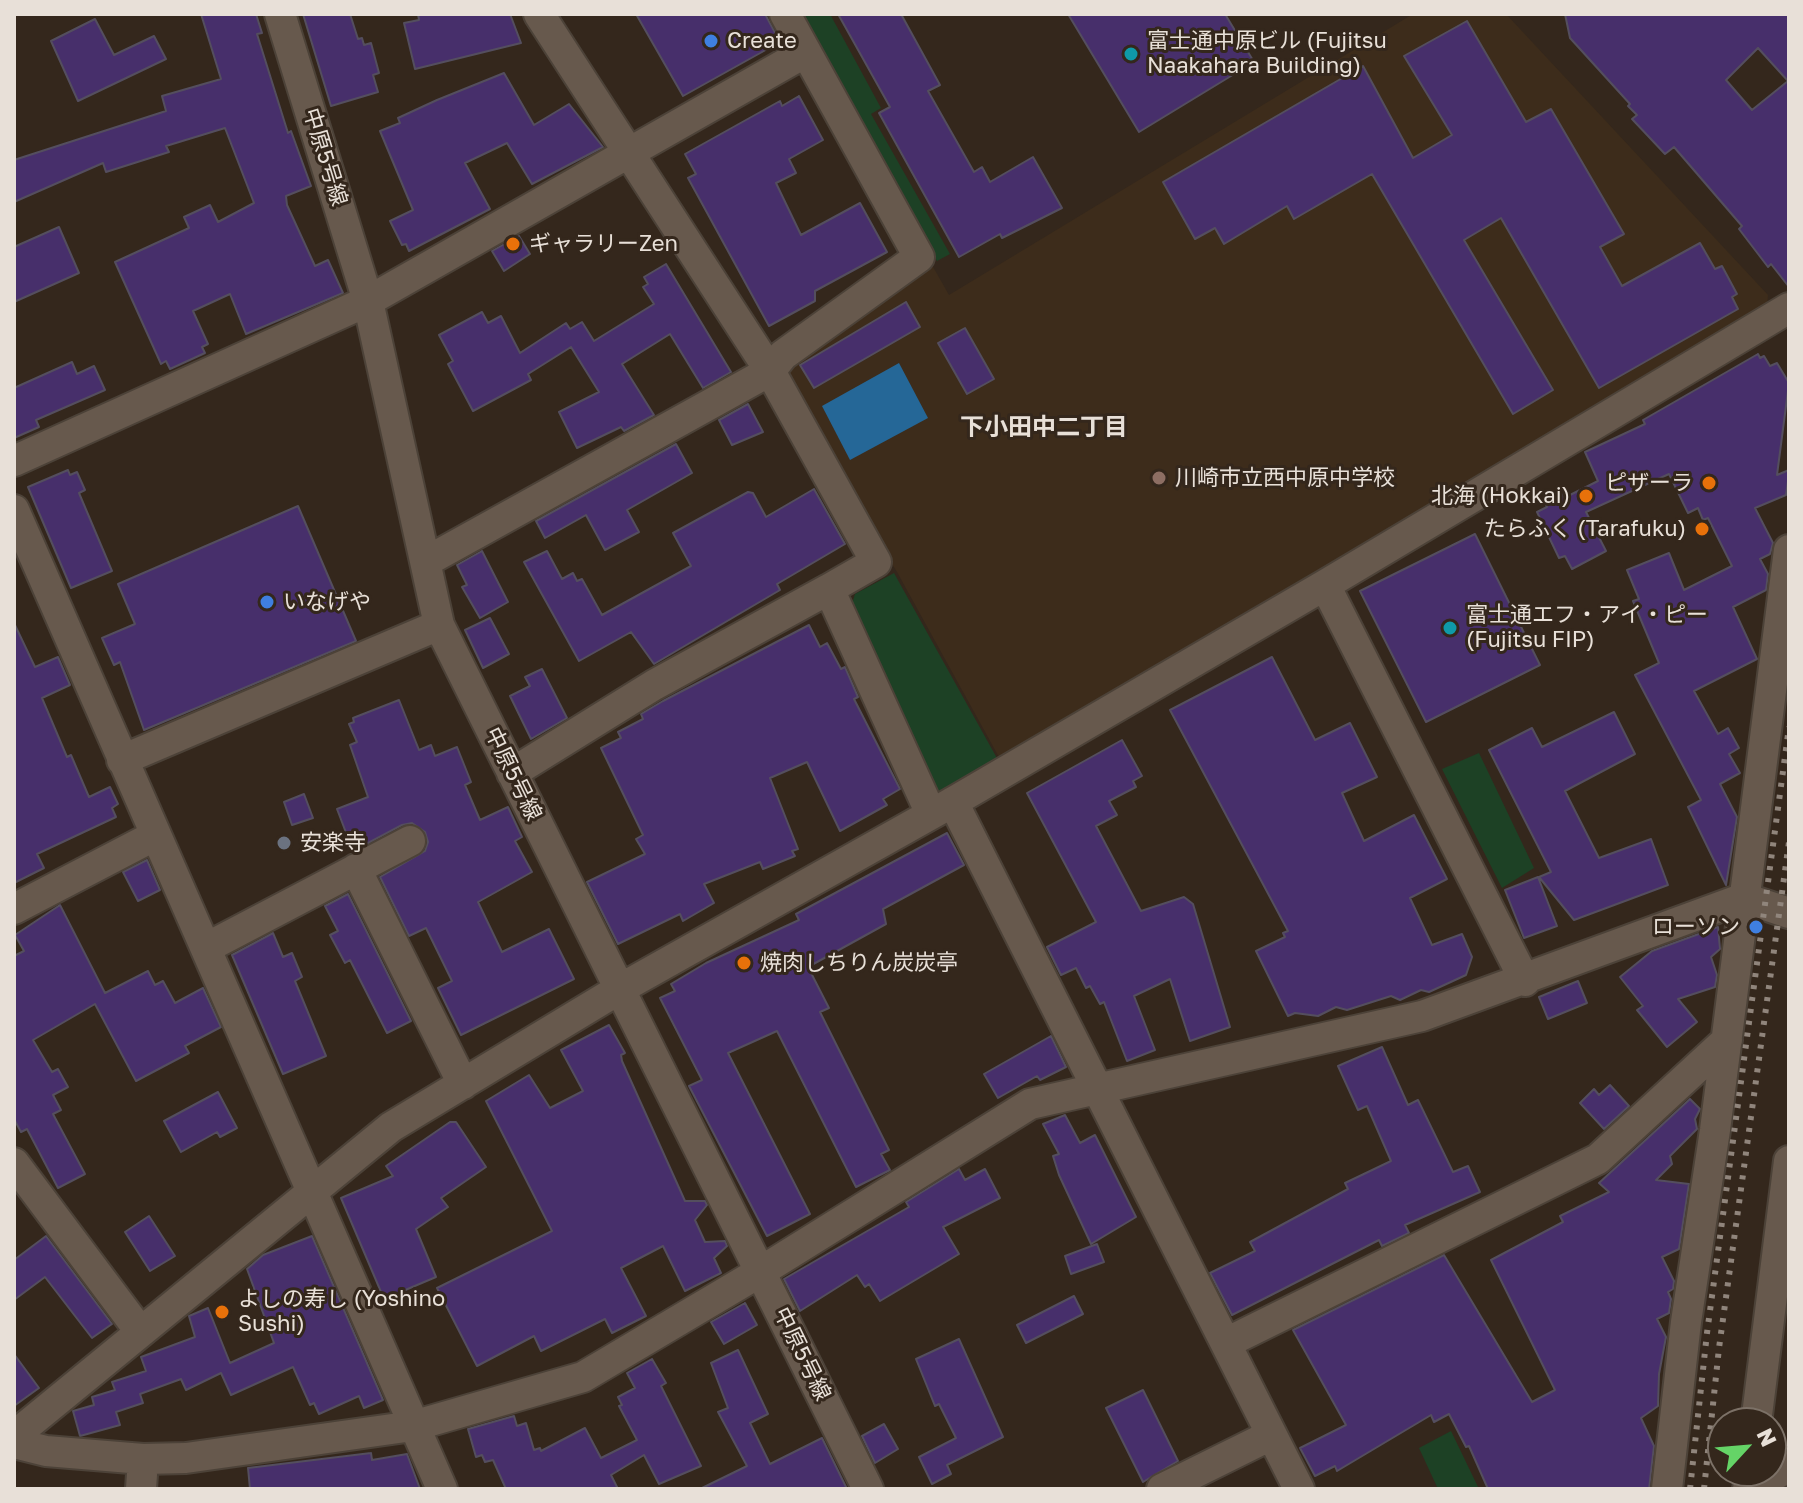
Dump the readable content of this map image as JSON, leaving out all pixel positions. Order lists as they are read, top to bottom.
{
  "streets": {
    "street": ["中原5号線"]
  },
  "districts": ["下小田中二丁目"],
  "places": [
    "Create",
    "富士通中原ビル (Fujitsu Naakahara Building)",
    "ギャラリーZen",
    "川崎市立西中原中学校",
    "ピザーラ",
    "北海 (Hokkai)",
    "たらふく (Tarafuku)",
    "いなげや",
    "富士通エフ・アイ・ピー (Fujitsu FIP)",
    "安楽寺",
    "ローソン",
    "焼肉しちりん炭炭亭",
    "よしの寿し (Yoshino Sushi)"
  ],
  "north": "top right"
}
